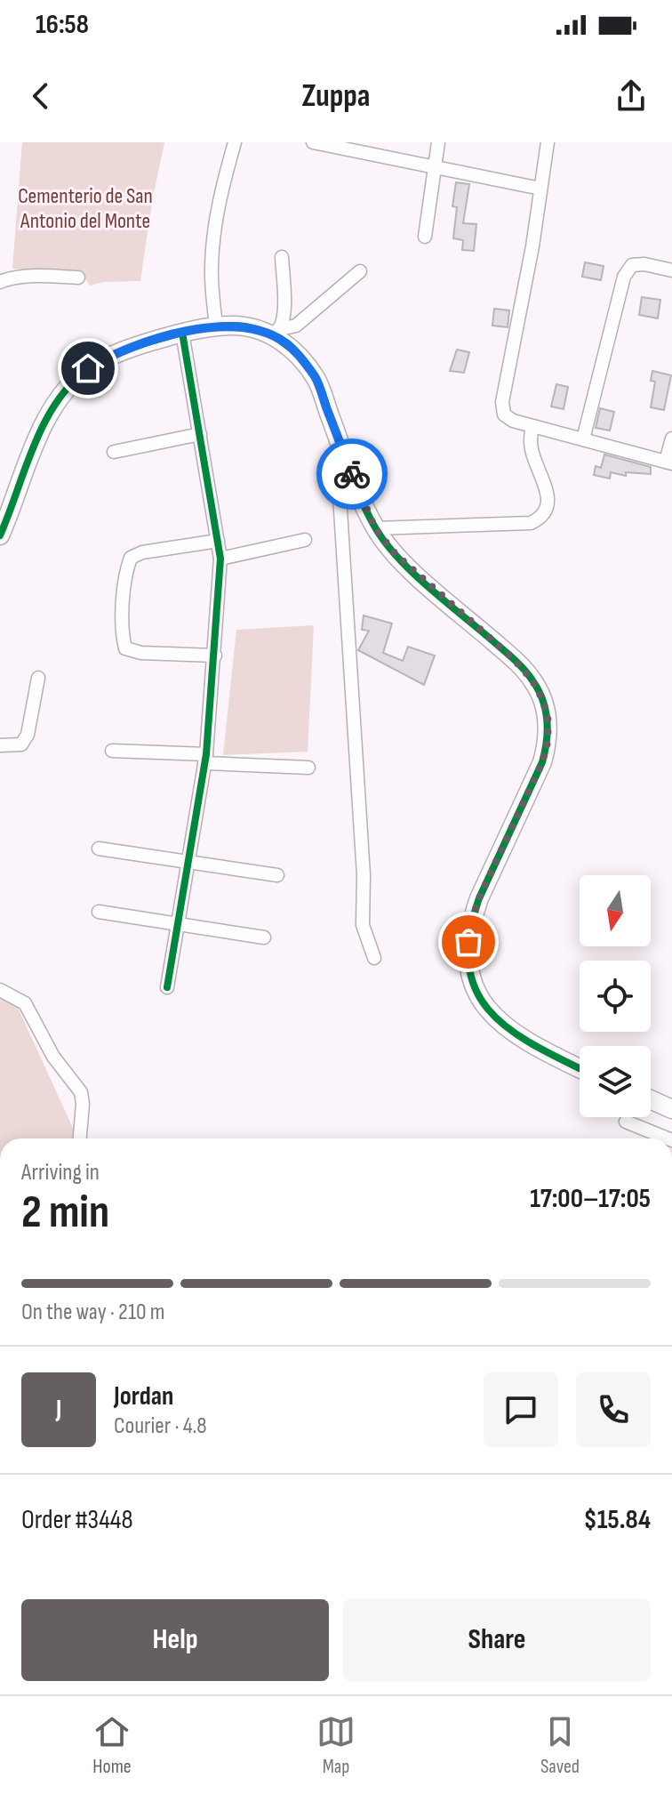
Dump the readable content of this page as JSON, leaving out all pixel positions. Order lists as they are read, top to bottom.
{
  "parks": ["Cementerio de San Antonio del Monte"],
  "north": "bottom",
  "page": {
    "status": "16:58",
    "header": "Zuppa",
    "heading": ["2 min", "Arriving in", "17:00–17:05"],
    "panel": [
      "Jordan",
      "Courier · 4.8",
      "Order #3448",
      "$15.84"
    ],
    "bar": "On the way · 210 m",
    "round": "J",
    "buttons": ["Help", "Share"],
    "tabs": ["Home", "Map", "Saved"]
  }
}
